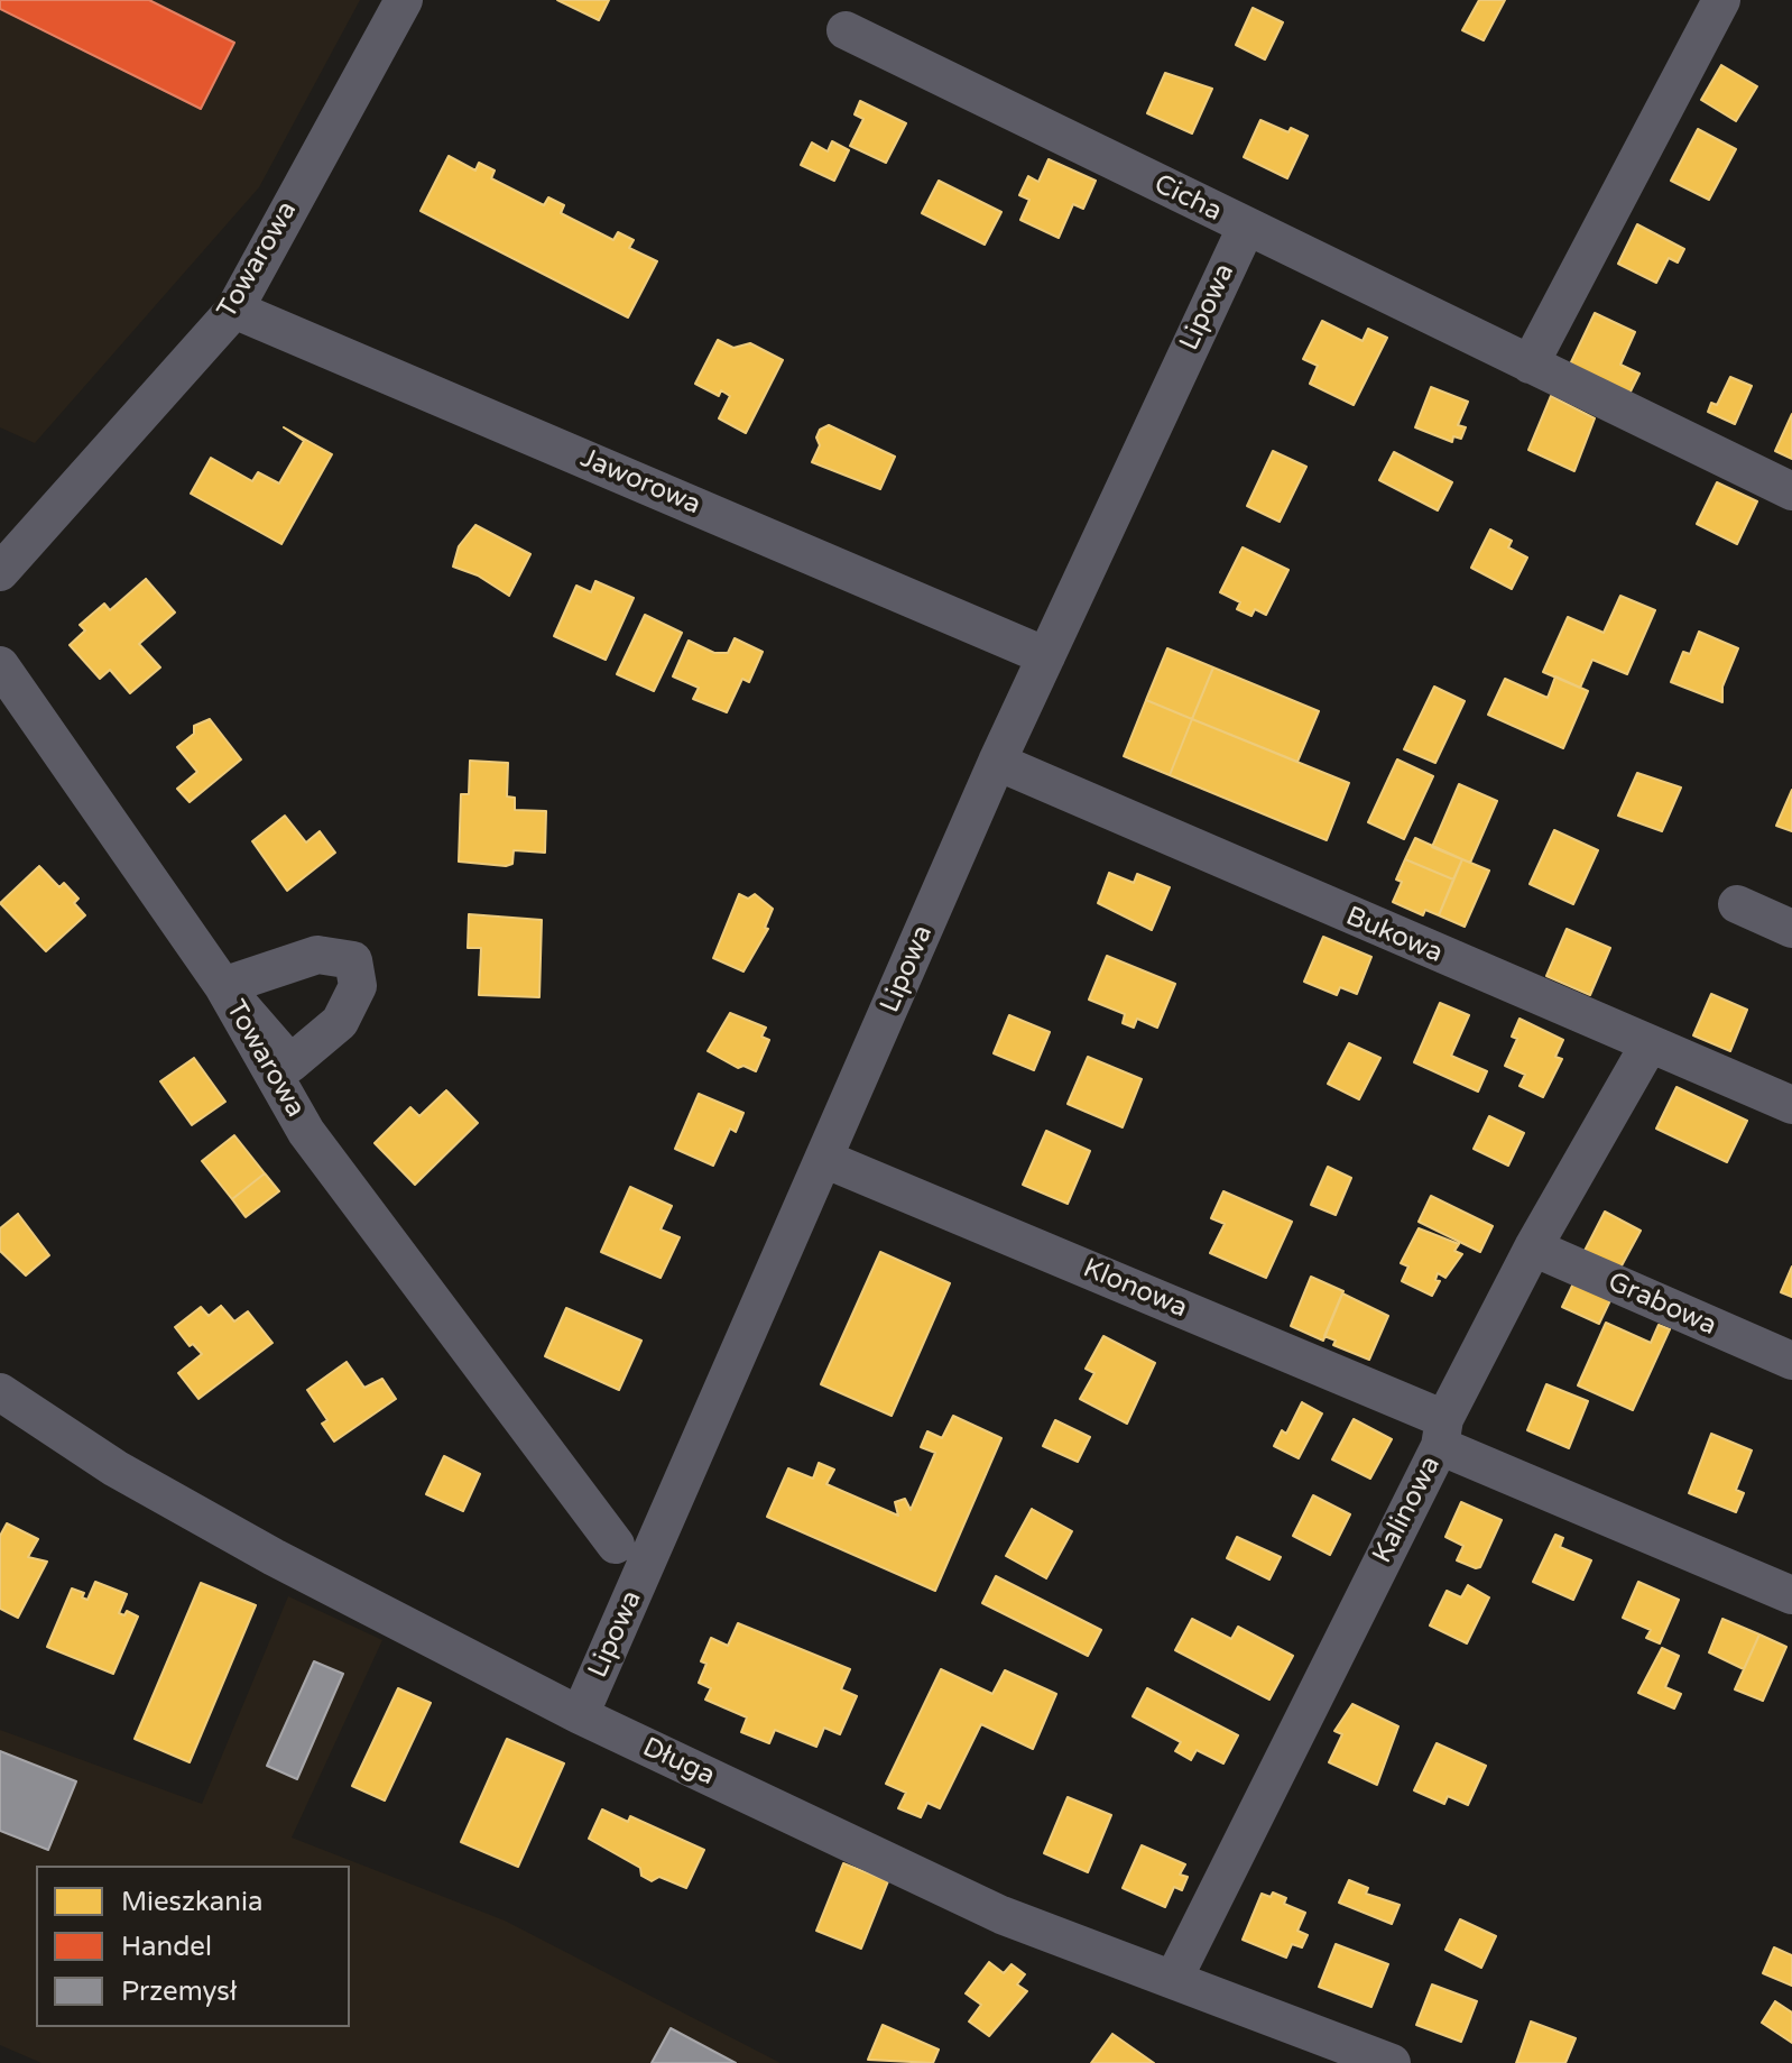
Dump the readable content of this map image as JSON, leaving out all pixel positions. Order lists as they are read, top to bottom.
{
  "streets": {
    "street": [
      "Cicha",
      "Towarowa",
      "Lipowa",
      "Jaworowa",
      "Bukowa",
      "Klonowa",
      "Grabowa",
      "Kalinowa",
      "Długa"
    ]
  },
  "crossings": [
    ["Cicha", "Lipowa"],
    ["Towarowa", "Jaworowa"],
    ["Lipowa", "Jaworowa"],
    ["Lipowa", "Bukowa"],
    ["Lipowa", "Klonowa"],
    ["Lipowa", "Długa"],
    ["Bukowa", "Kalinowa"],
    ["Klonowa", "Kalinowa"],
    ["Grabowa", "Kalinowa"],
    ["Kalinowa", "Długa"]
  ],
  "legend": ["Mieszkania", "Handel", "Przemysł"]
}
